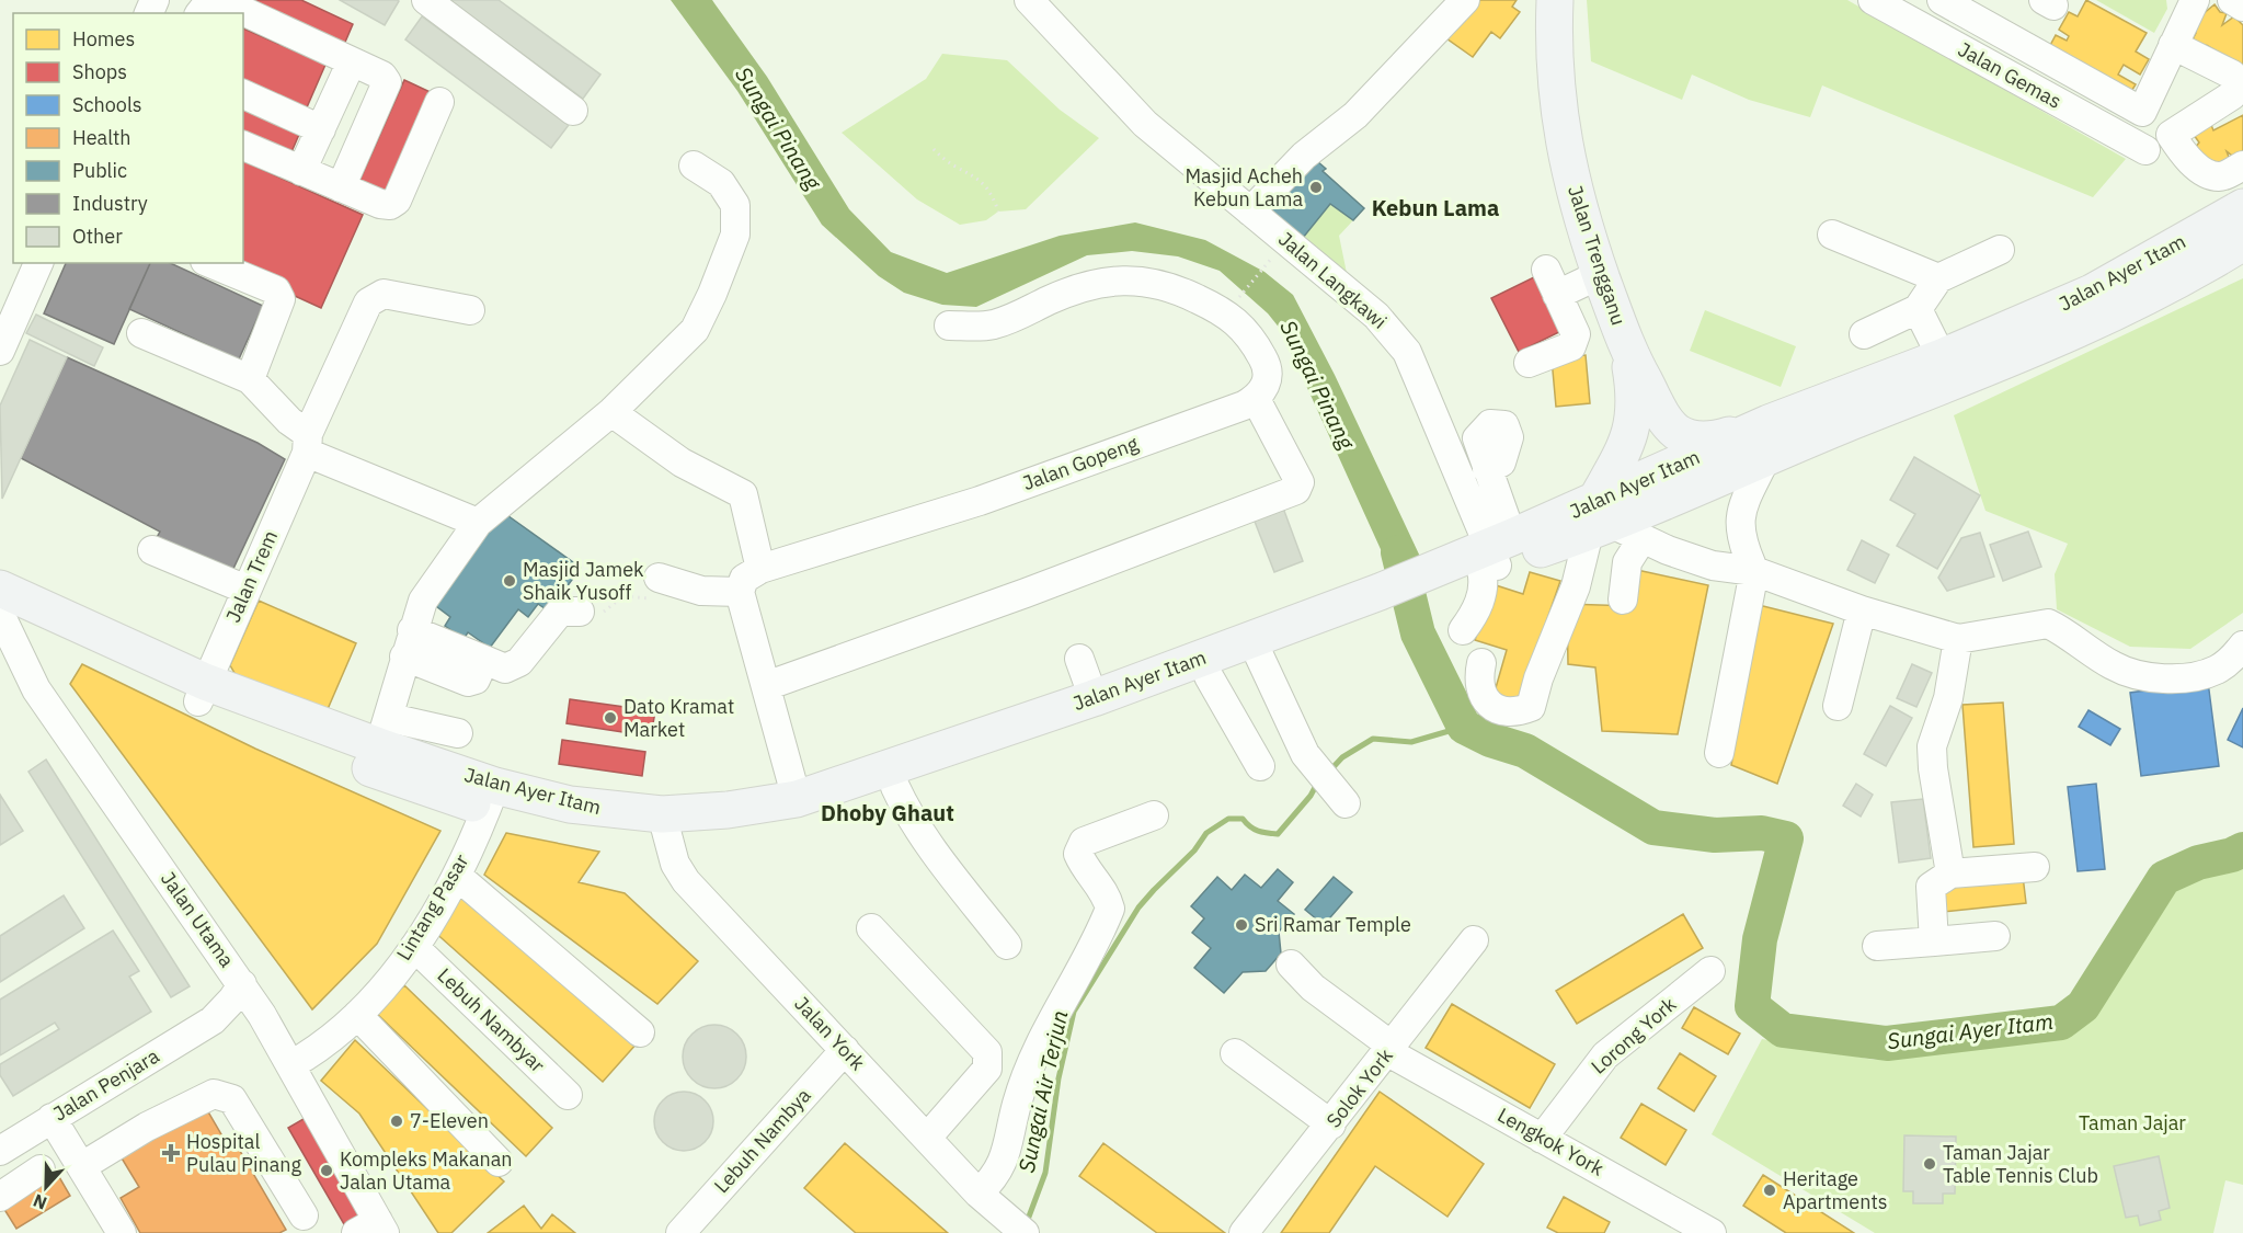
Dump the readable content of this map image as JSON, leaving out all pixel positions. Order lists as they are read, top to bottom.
{
  "streets": {
    "main road": ["Jalan Trengganu", "Jalan Ayer Itam"],
    "street": [
      "Jalan Gemas",
      "Jalan Langkawi",
      "Jalan Gopeng",
      "Jalan Trem",
      "Lintang Pasar",
      "Jalan Utama",
      "Lebuh Nambyar",
      "Jalan York",
      "Lorong York",
      "Jalan Penjara",
      "Solok York",
      "Lebuh Nambya",
      "Lengkok York"
    ]
  },
  "crossings": [
    ["Jalan Trengganu", "Jalan Ayer Itam"],
    ["Jalan Ayer Itam", "Jalan Langkawi"],
    ["Jalan Ayer Itam", "Jalan Trem"],
    ["Jalan Ayer Itam", "Lintang Pasar"],
    ["Jalan Ayer Itam", "Jalan Utama"],
    ["Jalan Ayer Itam", "Jalan York"],
    ["Lintang Pasar", "Jalan Utama"],
    ["Lintang Pasar", "Lebuh Nambyar"],
    ["Jalan Utama", "Jalan Penjara"],
    ["Jalan York", "Lebuh Nambya"],
    ["Lorong York", "Lengkok York"],
    ["Solok York", "Lengkok York"]
  ],
  "districts": ["Kebun Lama", "Dhoby Ghaut"],
  "water": ["Sungai Pinang", "Sungai Ayer Itam", "Sungai Air Terjun"],
  "parks": ["Taman Jajar"],
  "places": {
    "other": [
      "Masjid Acheh Kebun Lama",
      "Masjid Jamek Shaik Yusoff",
      "Dato Kramat Market",
      "Sri Ramar Temple",
      "7-Eleven",
      "Taman Jajar Table Tennis Club",
      "Kompleks Makanan Jalan Utama",
      "Heritage Apartments"
    ],
    "health": ["Hospital Pulau Pinang"]
  },
  "legend": [
    "Homes",
    "Shops",
    "Schools",
    "Health",
    "Public",
    "Industry",
    "Other"
  ],
  "north": "bottom"
}
